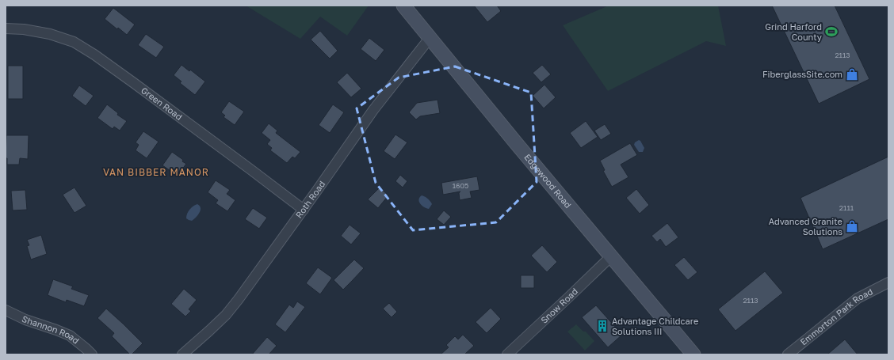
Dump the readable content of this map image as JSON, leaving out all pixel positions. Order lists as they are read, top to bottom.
{
  "streets": {
    "street": [
      "Green Road",
      "Edgewood Road",
      "Roth Road",
      "Snow Road",
      "Emmorton Park Road",
      "Shannon Road"
    ]
  },
  "crossings": [
    ["Green Road", "Roth Road"],
    ["Edgewood Road", "Roth Road"],
    ["Edgewood Road", "Snow Road"]
  ],
  "districts": ["VAN BIBBER MANOR"],
  "places": {
    "sports": ["Grind Harford County"],
    "shop": ["FiberglassSite.com", "Advanced Granite Solutions"],
    "building": ["Advantage Childcare Solutions III"]
  },
  "house_numbers": [
    "2113",
    "1605",
    "2111",
    "2113"
  ]
}
